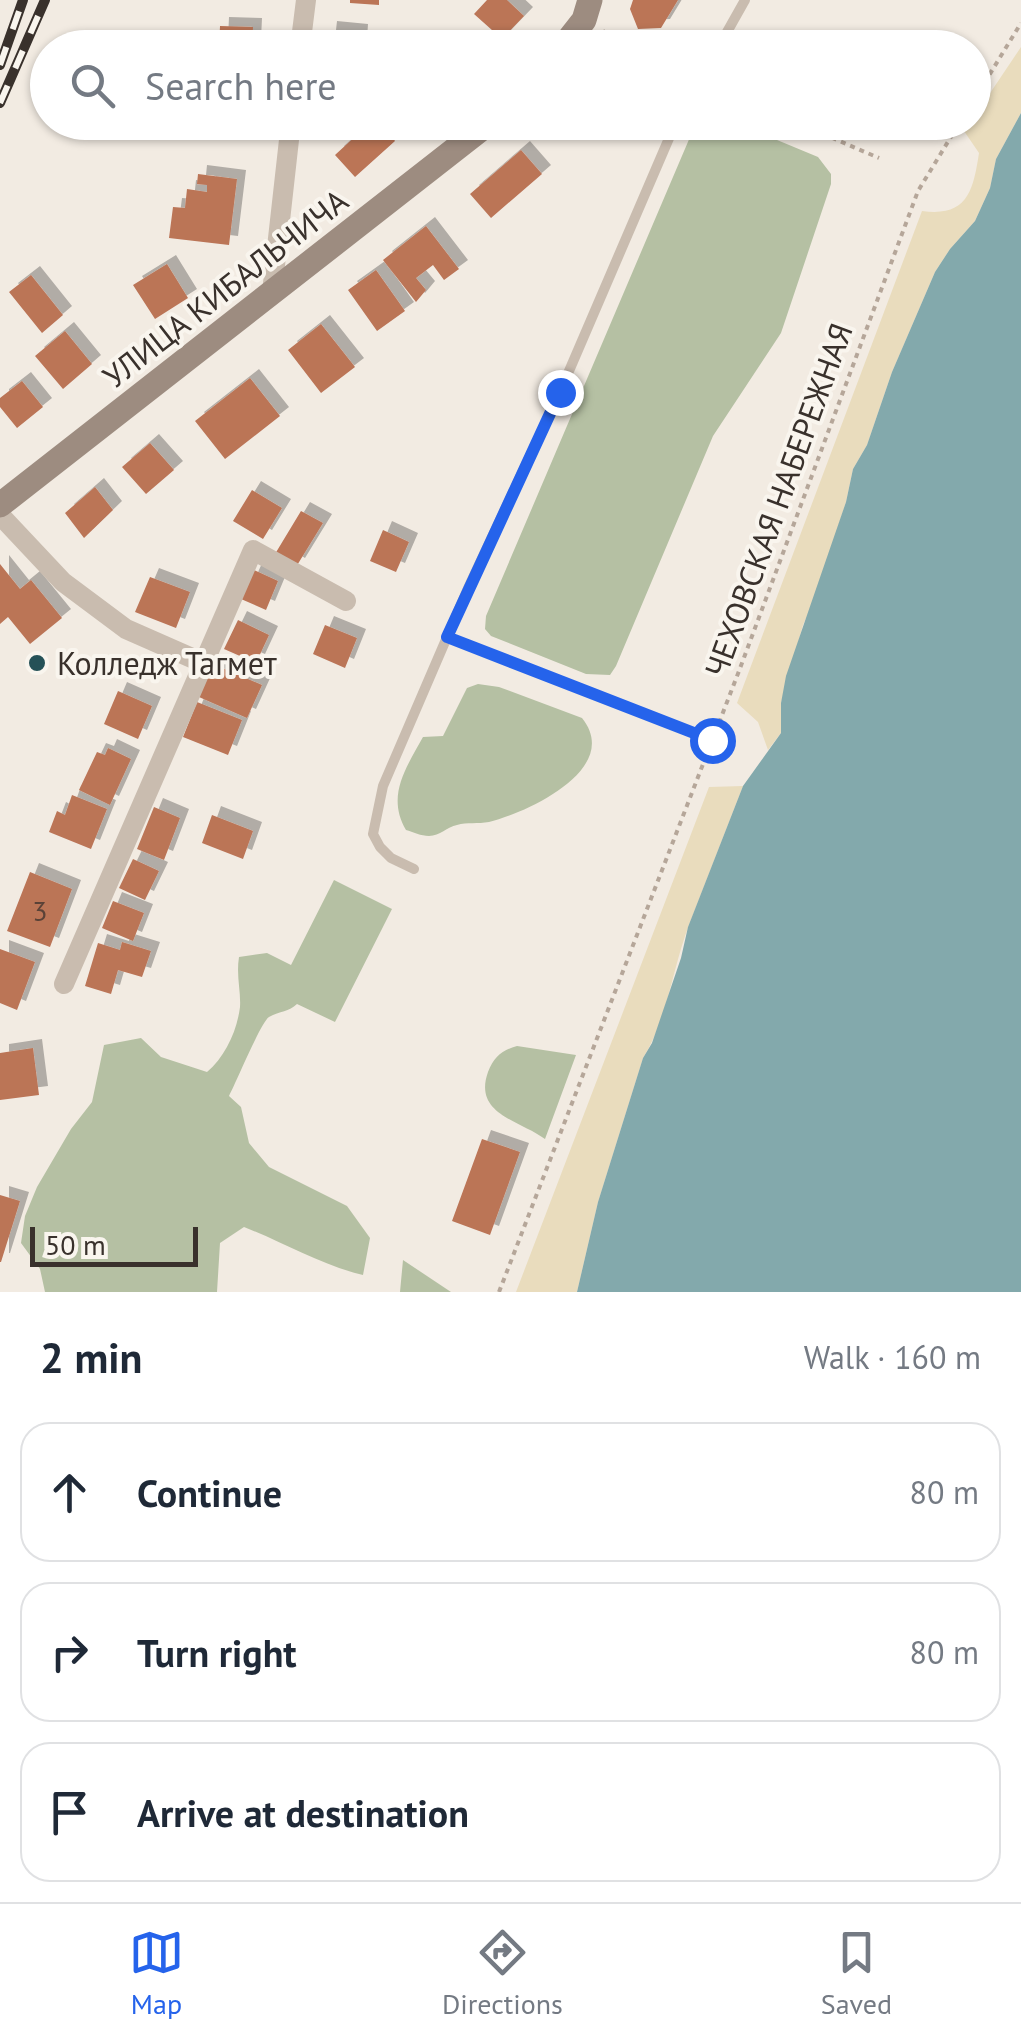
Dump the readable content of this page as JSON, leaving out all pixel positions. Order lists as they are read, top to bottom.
{
  "streets": {
    "street": ["УЛИЦА КИБАЛЬЧИЧА"],
    "path": ["ЧЕХОВСКАЯ НАБЕРЕЖНАЯ"]
  },
  "places": ["Колледж Тагмет"],
  "house_numbers": ["3"],
  "scale_bar": "50 m",
  "page": {
    "search": "Search here",
    "scale": "50 m",
    "heading": ["2 min", "Walk · 160 m"],
    "list": [
      ["Continue", "80 m"],
      ["Turn right", "80 m"],
      "Arrive at destination"
    ],
    "nav": ["Map", "Directions", "Saved"]
  }
}
